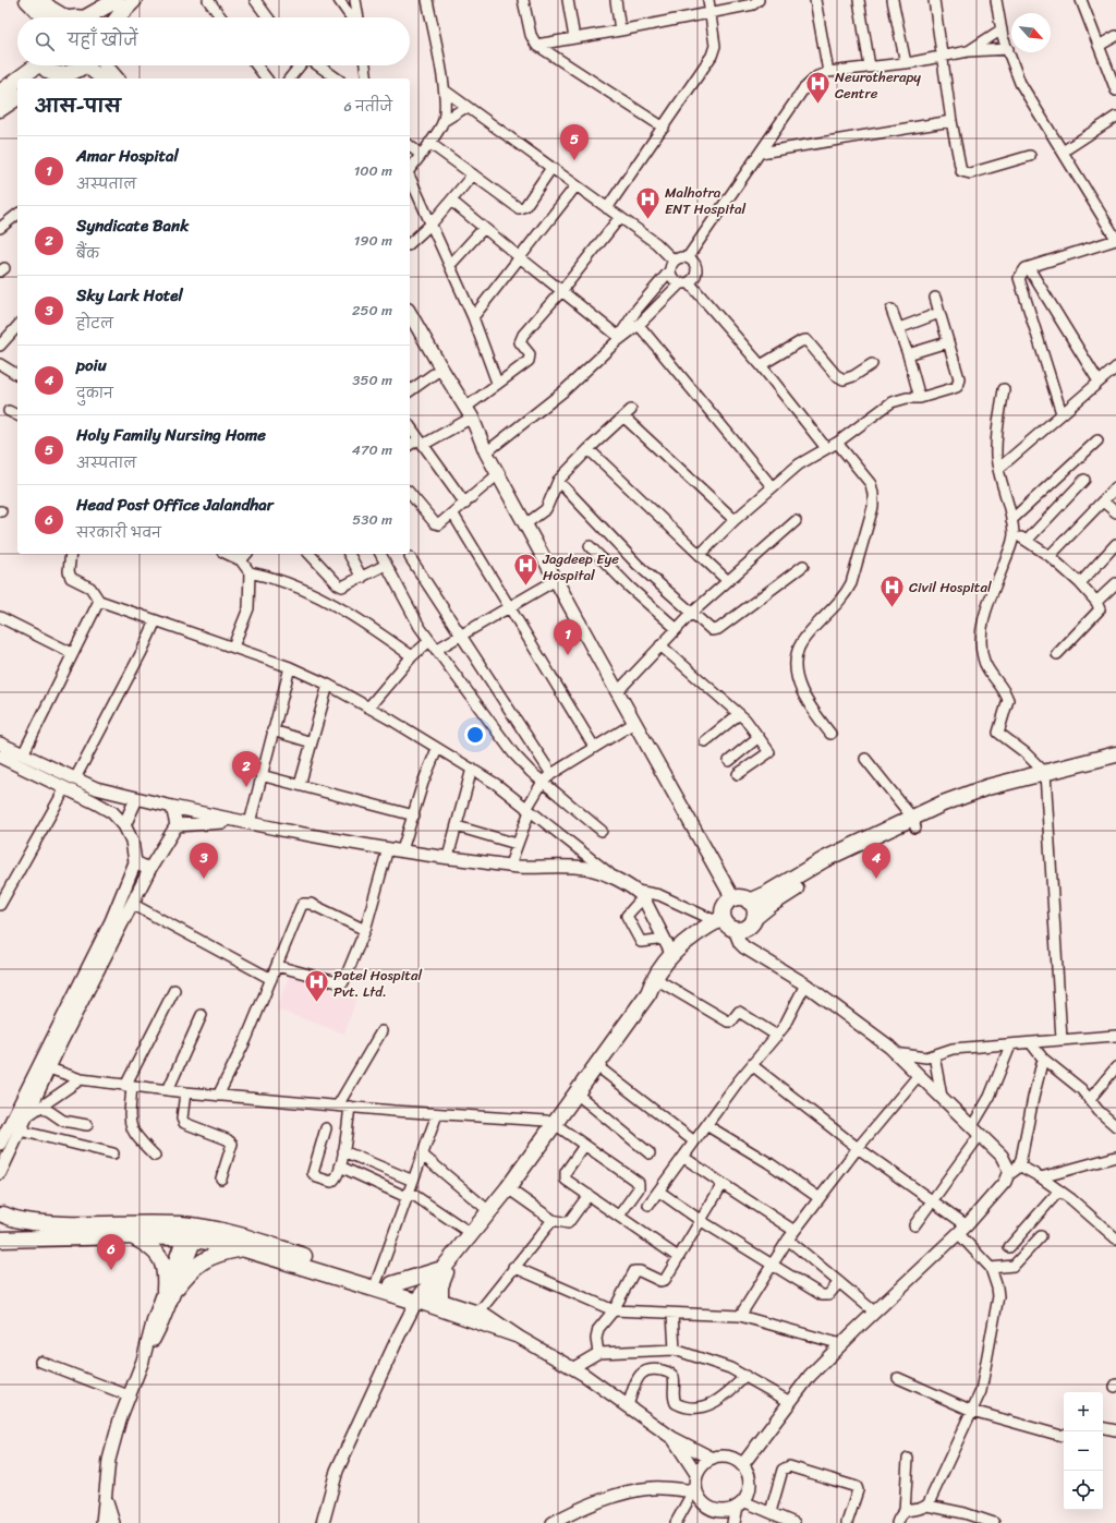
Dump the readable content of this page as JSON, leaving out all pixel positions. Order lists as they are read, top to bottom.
{
  "places": {
    "hospital": [
      "Neurotherapy Centre",
      "Malhotra ENT Hospital",
      "Jagdeep Eye Hospital",
      "Civil Hospital",
      "Patel Hospital Pvt. Ltd."
    ]
  },
  "north": "bottom right",
  "page": {
    "search": "यहाँ खोजें",
    "heading": ["आस-पास", "6 नतीजे"],
    "pins": [
      "5",
      "1",
      "2",
      "3",
      "4",
      "6"
    ],
    "list": [
      {
        "mark": "1",
        "name": "Amar Hospital",
        "note": "अस्पताल",
        "value": "100 m"
      },
      {
        "mark": "2",
        "name": "Syndicate Bank",
        "note": "बैंक",
        "value": "190 m"
      },
      {
        "mark": "3",
        "name": "Sky Lark Hotel",
        "note": "होटल",
        "value": "250 m"
      },
      {
        "mark": "4",
        "name": "poiu",
        "note": "दुकान",
        "value": "350 m"
      },
      {
        "mark": "5",
        "name": "Holy Family Nursing Home",
        "note": "अस्पताल",
        "value": "470 m"
      },
      {
        "mark": "6",
        "name": "Head Post Office Jalandhar",
        "note": "सरकारी भवन",
        "value": "530 m"
      }
    ],
    "map_buttons": ["+", "−"]
  }
}
